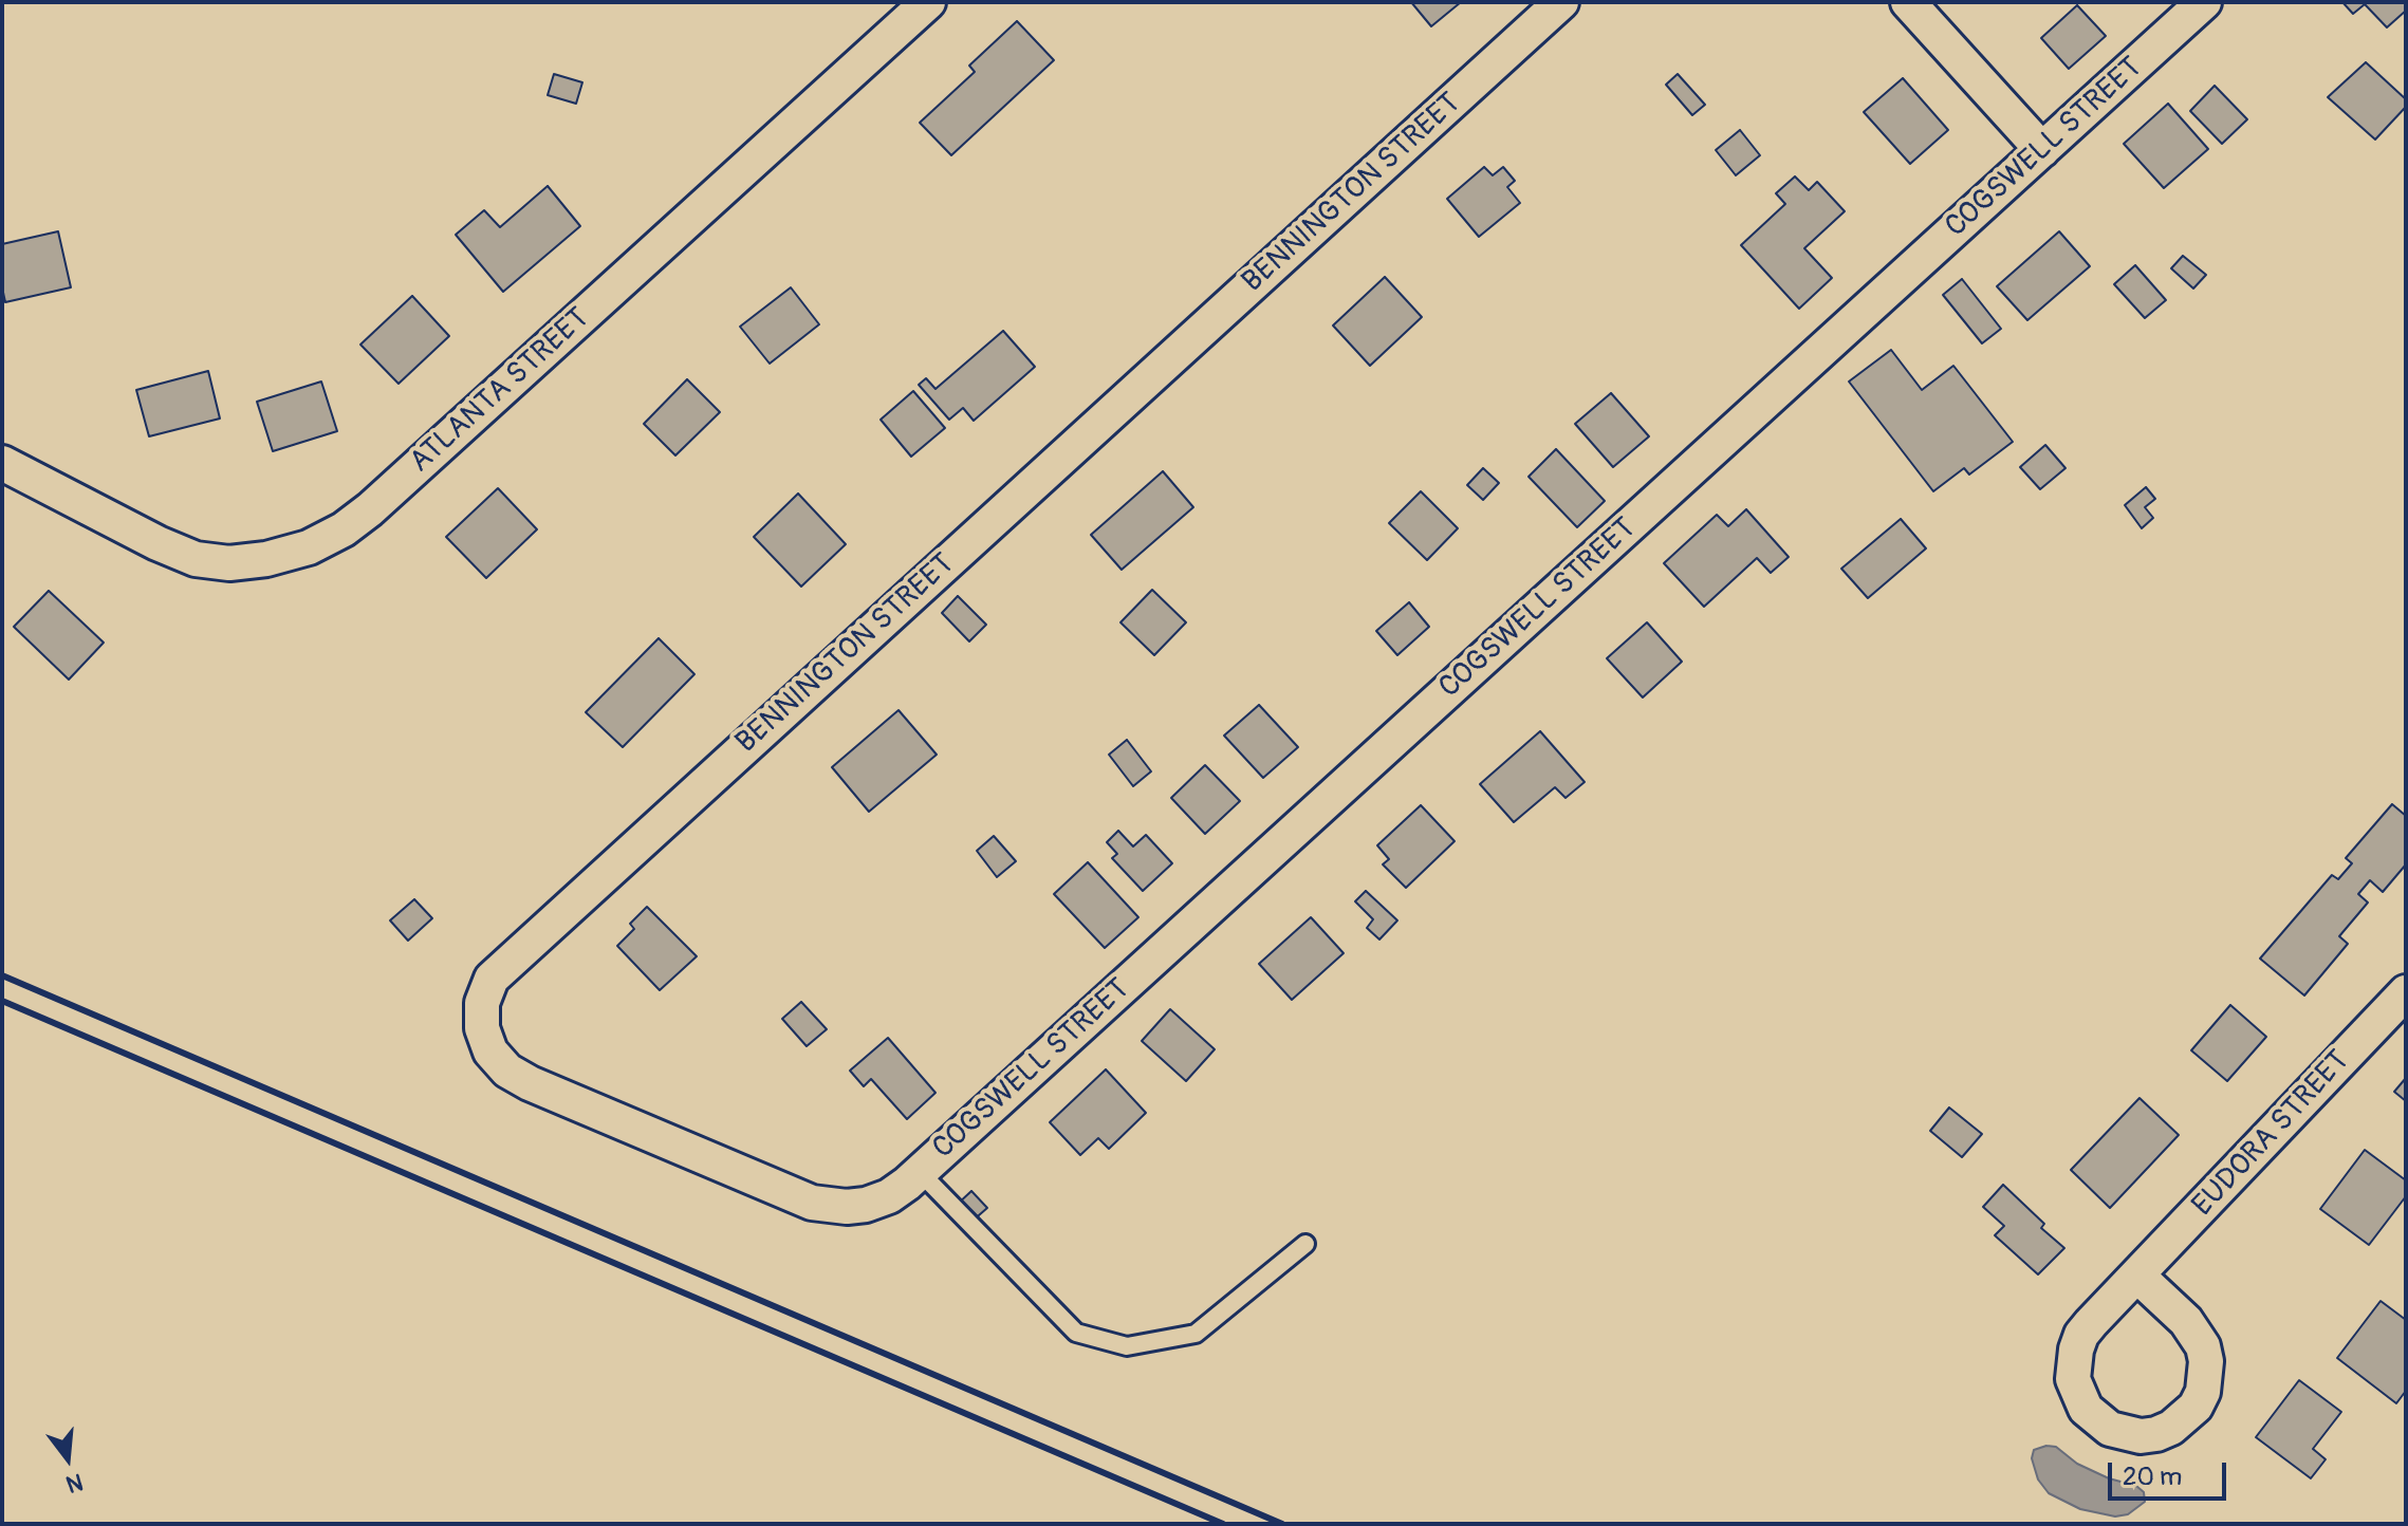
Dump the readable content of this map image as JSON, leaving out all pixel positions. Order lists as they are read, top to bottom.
{
  "streets": {
    "street": [
      "COGSWELL STREET",
      "BENNINGTON STREET",
      "ATLANTA STREET",
      "EUDORA STREET"
    ]
  },
  "crossings": [
    ["COGSWELL STREET", "BENNINGTON STREET"]
  ],
  "scale_bar": "20 m",
  "north": "bottom"
}
